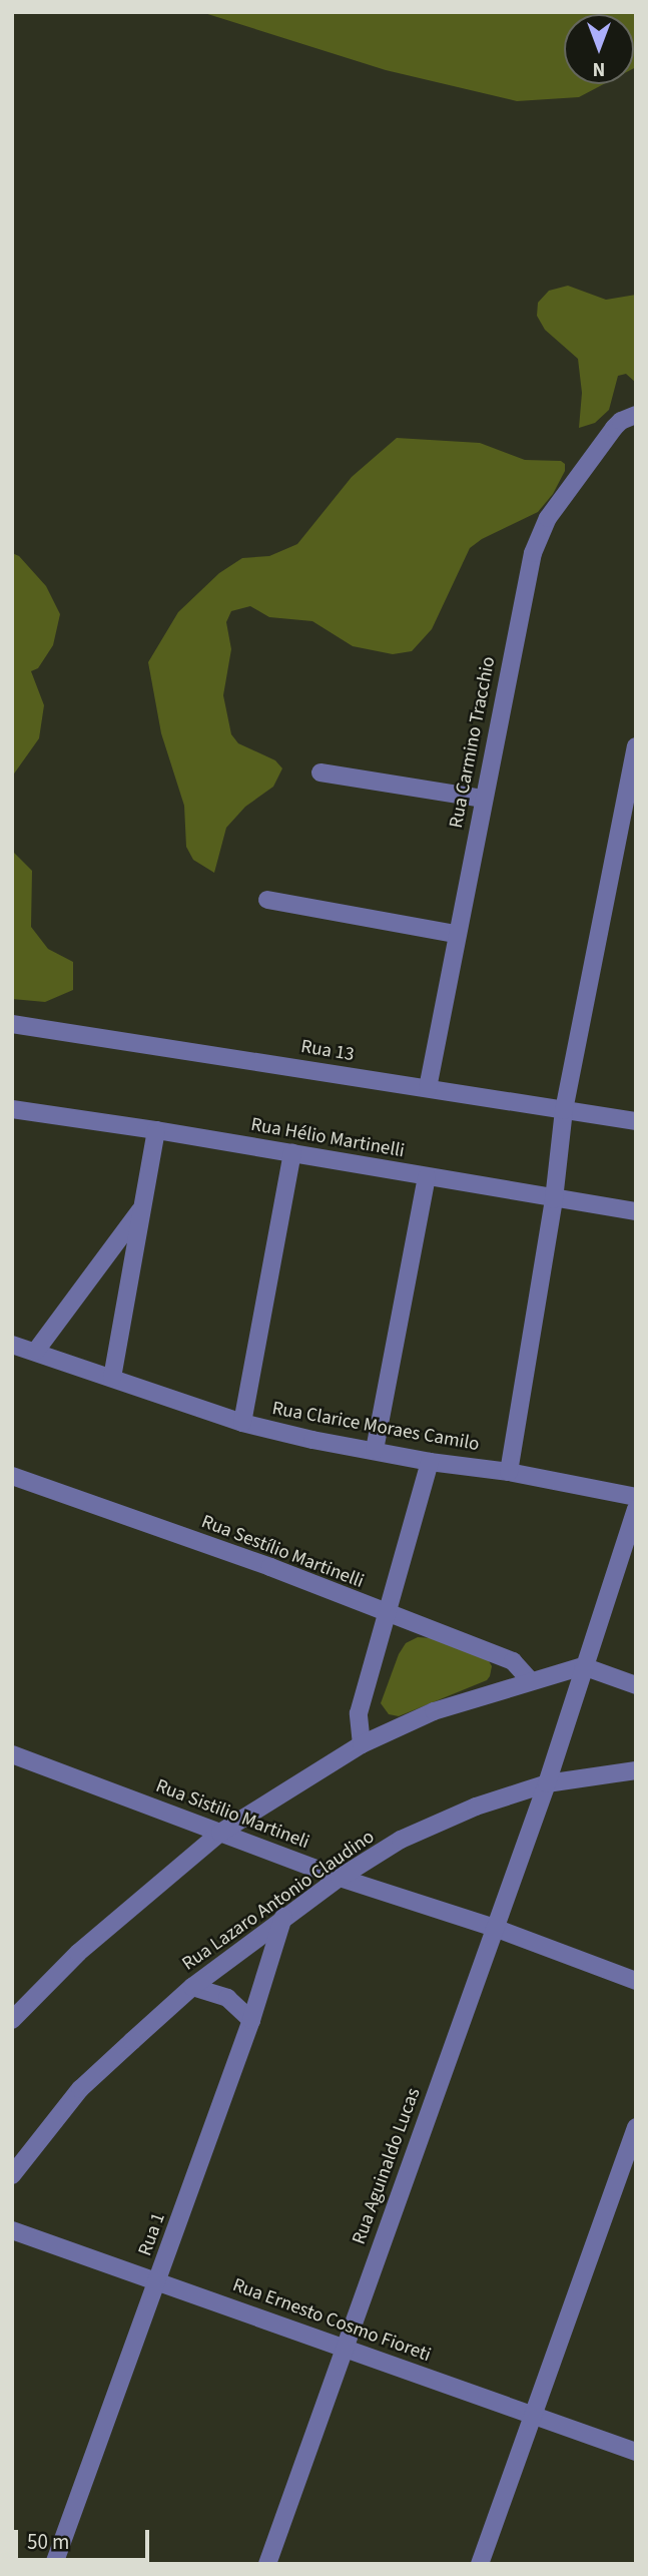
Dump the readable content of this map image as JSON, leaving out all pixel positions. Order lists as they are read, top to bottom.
{
  "streets": {
    "street": [
      "Rua Carmino Tracchio",
      "Rua 13",
      "Rua Hélio Martinelli",
      "Rua Clarice Moraes Camilo",
      "Rua Sestílio Martinelli",
      "Rua Sistilio Martineli",
      "Rua Lazaro Antonio Claudino",
      "Rua Aguinaldo Lucas",
      "Rua 1",
      "Rua Ernesto Cosmo Fioreti"
    ]
  },
  "crossings": [
    ["Rua Carmino Tracchio", "Rua 13"],
    ["Rua Sistilio Martineli", "Rua Lazaro Antonio Claudino"],
    ["Rua Sistilio Martineli", "Rua Aguinaldo Lucas"],
    ["Rua Lazaro Antonio Claudino", "Rua Aguinaldo Lucas"],
    ["Rua Lazaro Antonio Claudino", "Rua 1"],
    ["Rua Aguinaldo Lucas", "Rua Ernesto Cosmo Fioreti"],
    ["Rua 1", "Rua Ernesto Cosmo Fioreti"]
  ],
  "scale_bar": "50 m",
  "north": "bottom"
}
